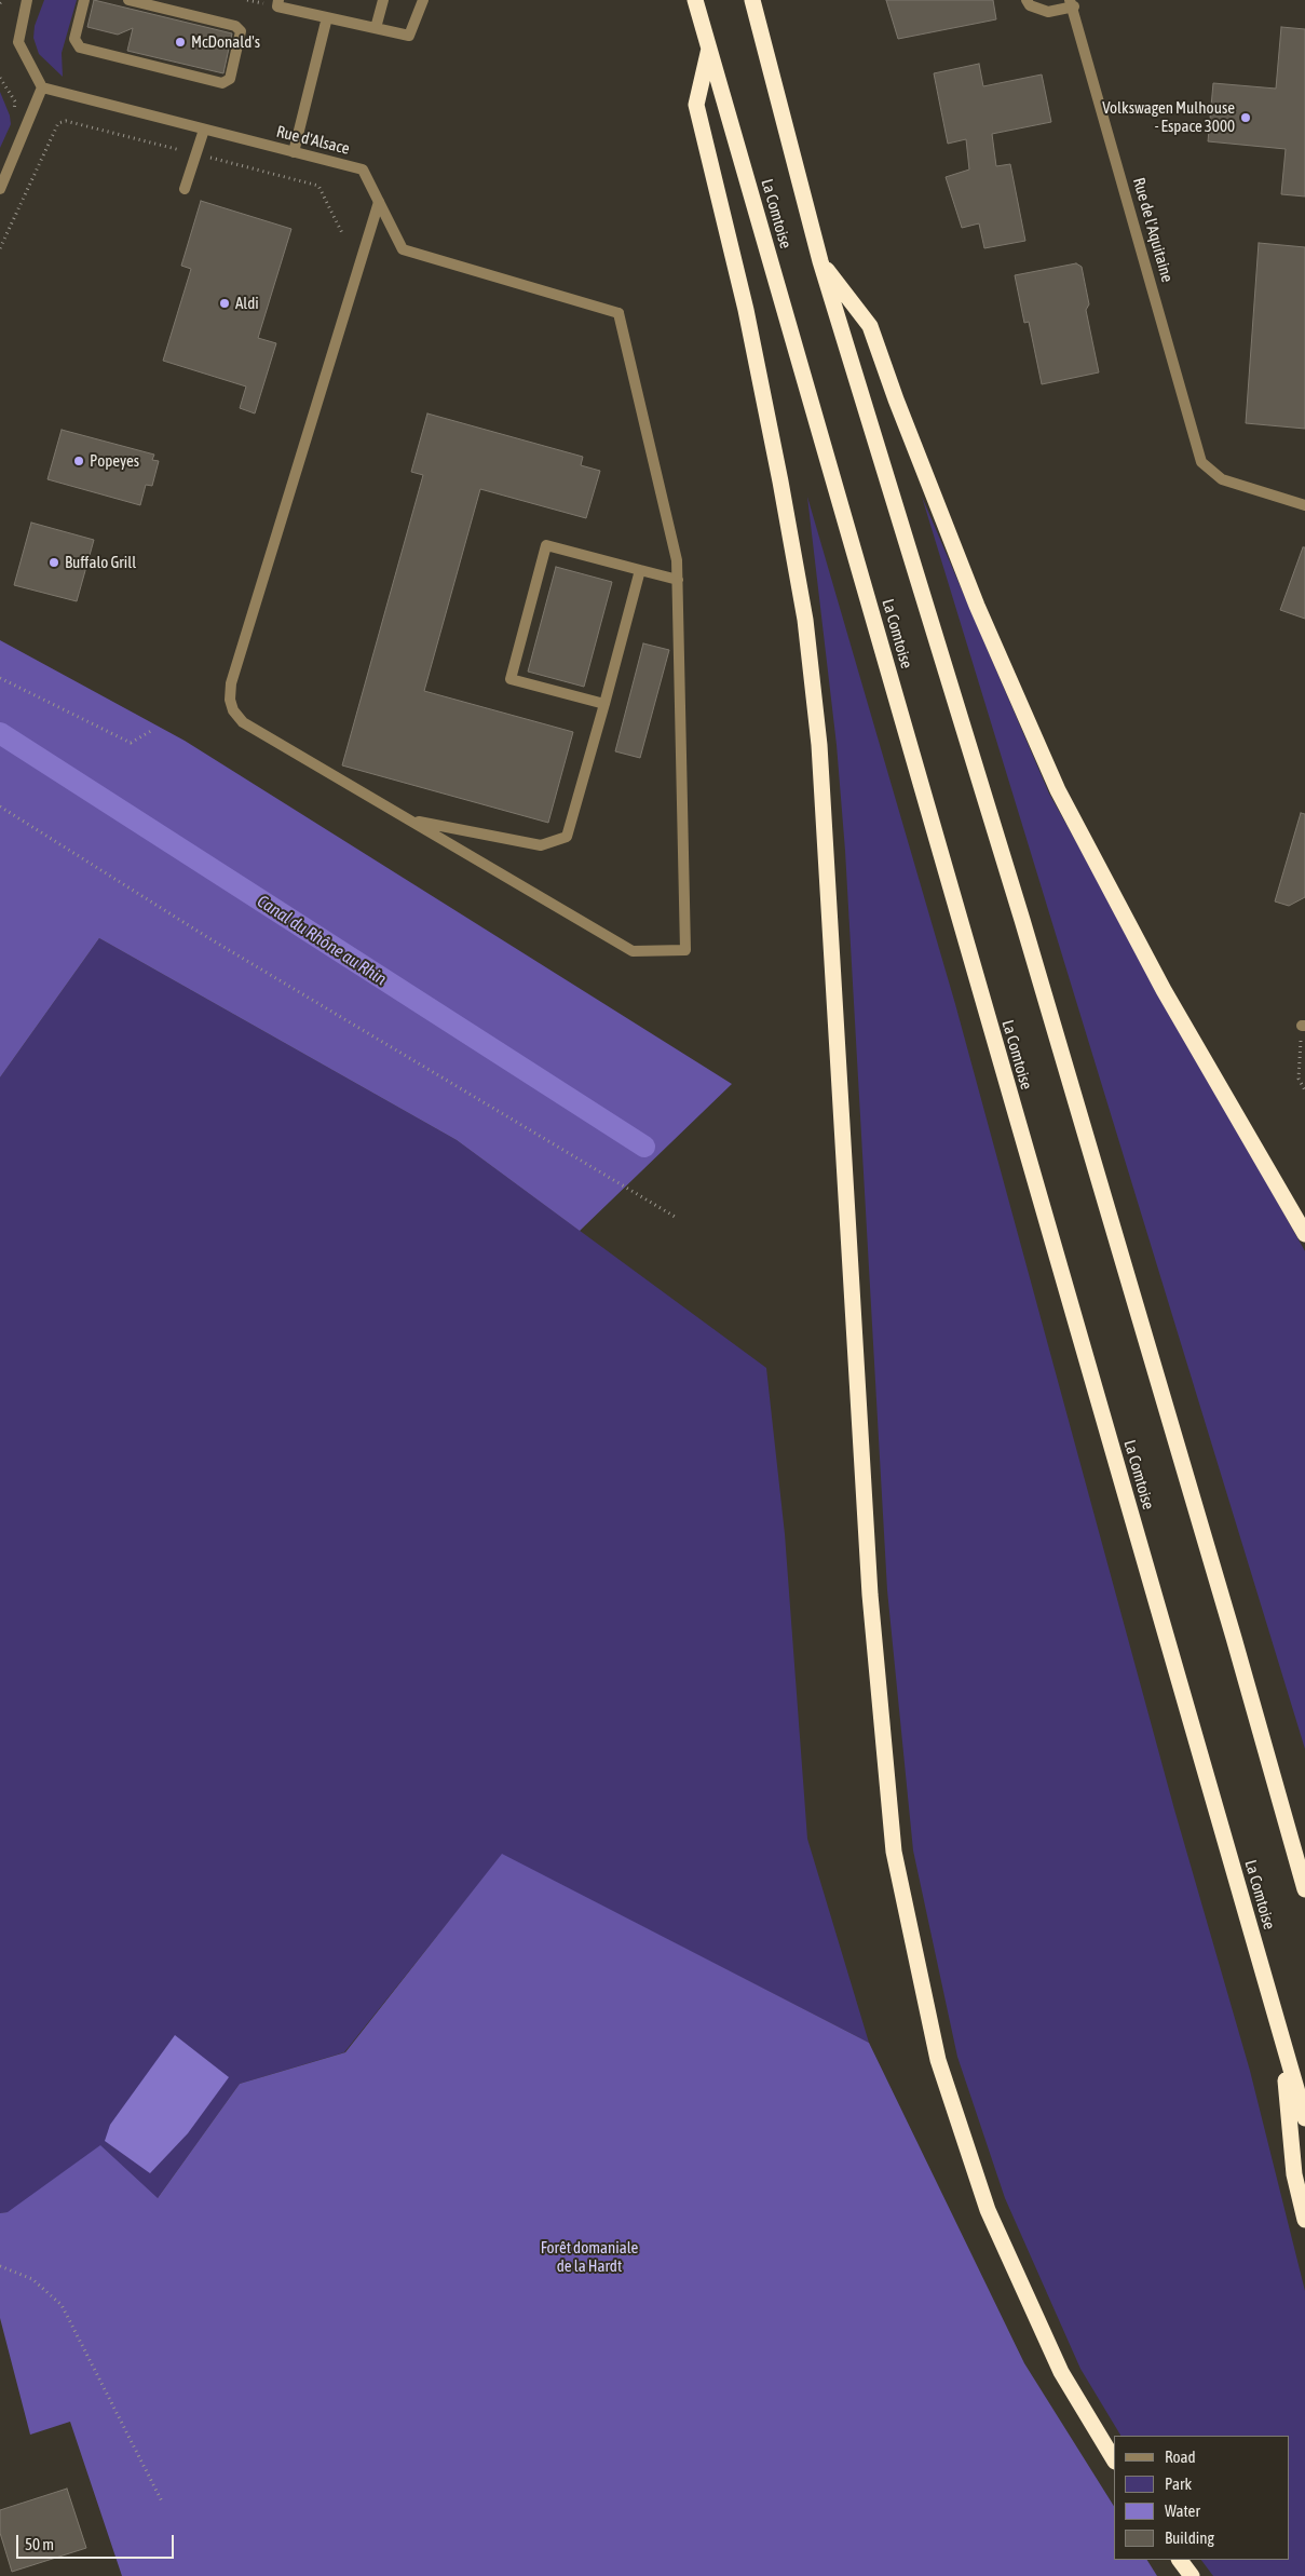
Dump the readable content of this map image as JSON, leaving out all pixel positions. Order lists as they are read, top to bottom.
{
  "streets": {
    "highway": ["La Comtoise"],
    "street": ["Rue d'Alsace", "Rue de l'Aquitaine"]
  },
  "water": ["Canal du Rhône au Rhin"],
  "parks": ["Forêt domaniale de la Hardt"],
  "places": [
    "McDonald's",
    "Volkswagen Mulhouse - Espace 3000",
    "Aldi",
    "Popeyes",
    "Buffalo Grill"
  ],
  "legend": [
    "Road",
    "Park",
    "Water",
    "Building"
  ],
  "scale_bar": "50 m"
}
